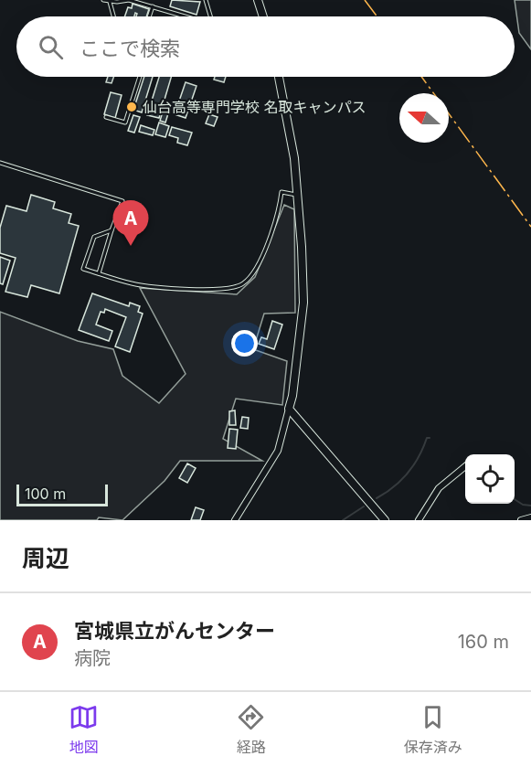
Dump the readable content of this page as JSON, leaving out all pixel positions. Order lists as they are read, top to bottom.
{
  "places": ["仙台高等専門学校 名取キャンパス"],
  "scale_bar": "100 m",
  "north": "left",
  "page": {
    "search": "ここで検索",
    "pins": "A",
    "scale": "100 m",
    "heading": "周辺",
    "list": [
      {
        "mark": "A",
        "name": "宮城県立がんセンター",
        "note": "病院",
        "value": "160 m"
      }
    ],
    "nav": ["地図", "経路", "保存済み"]
  }
}
